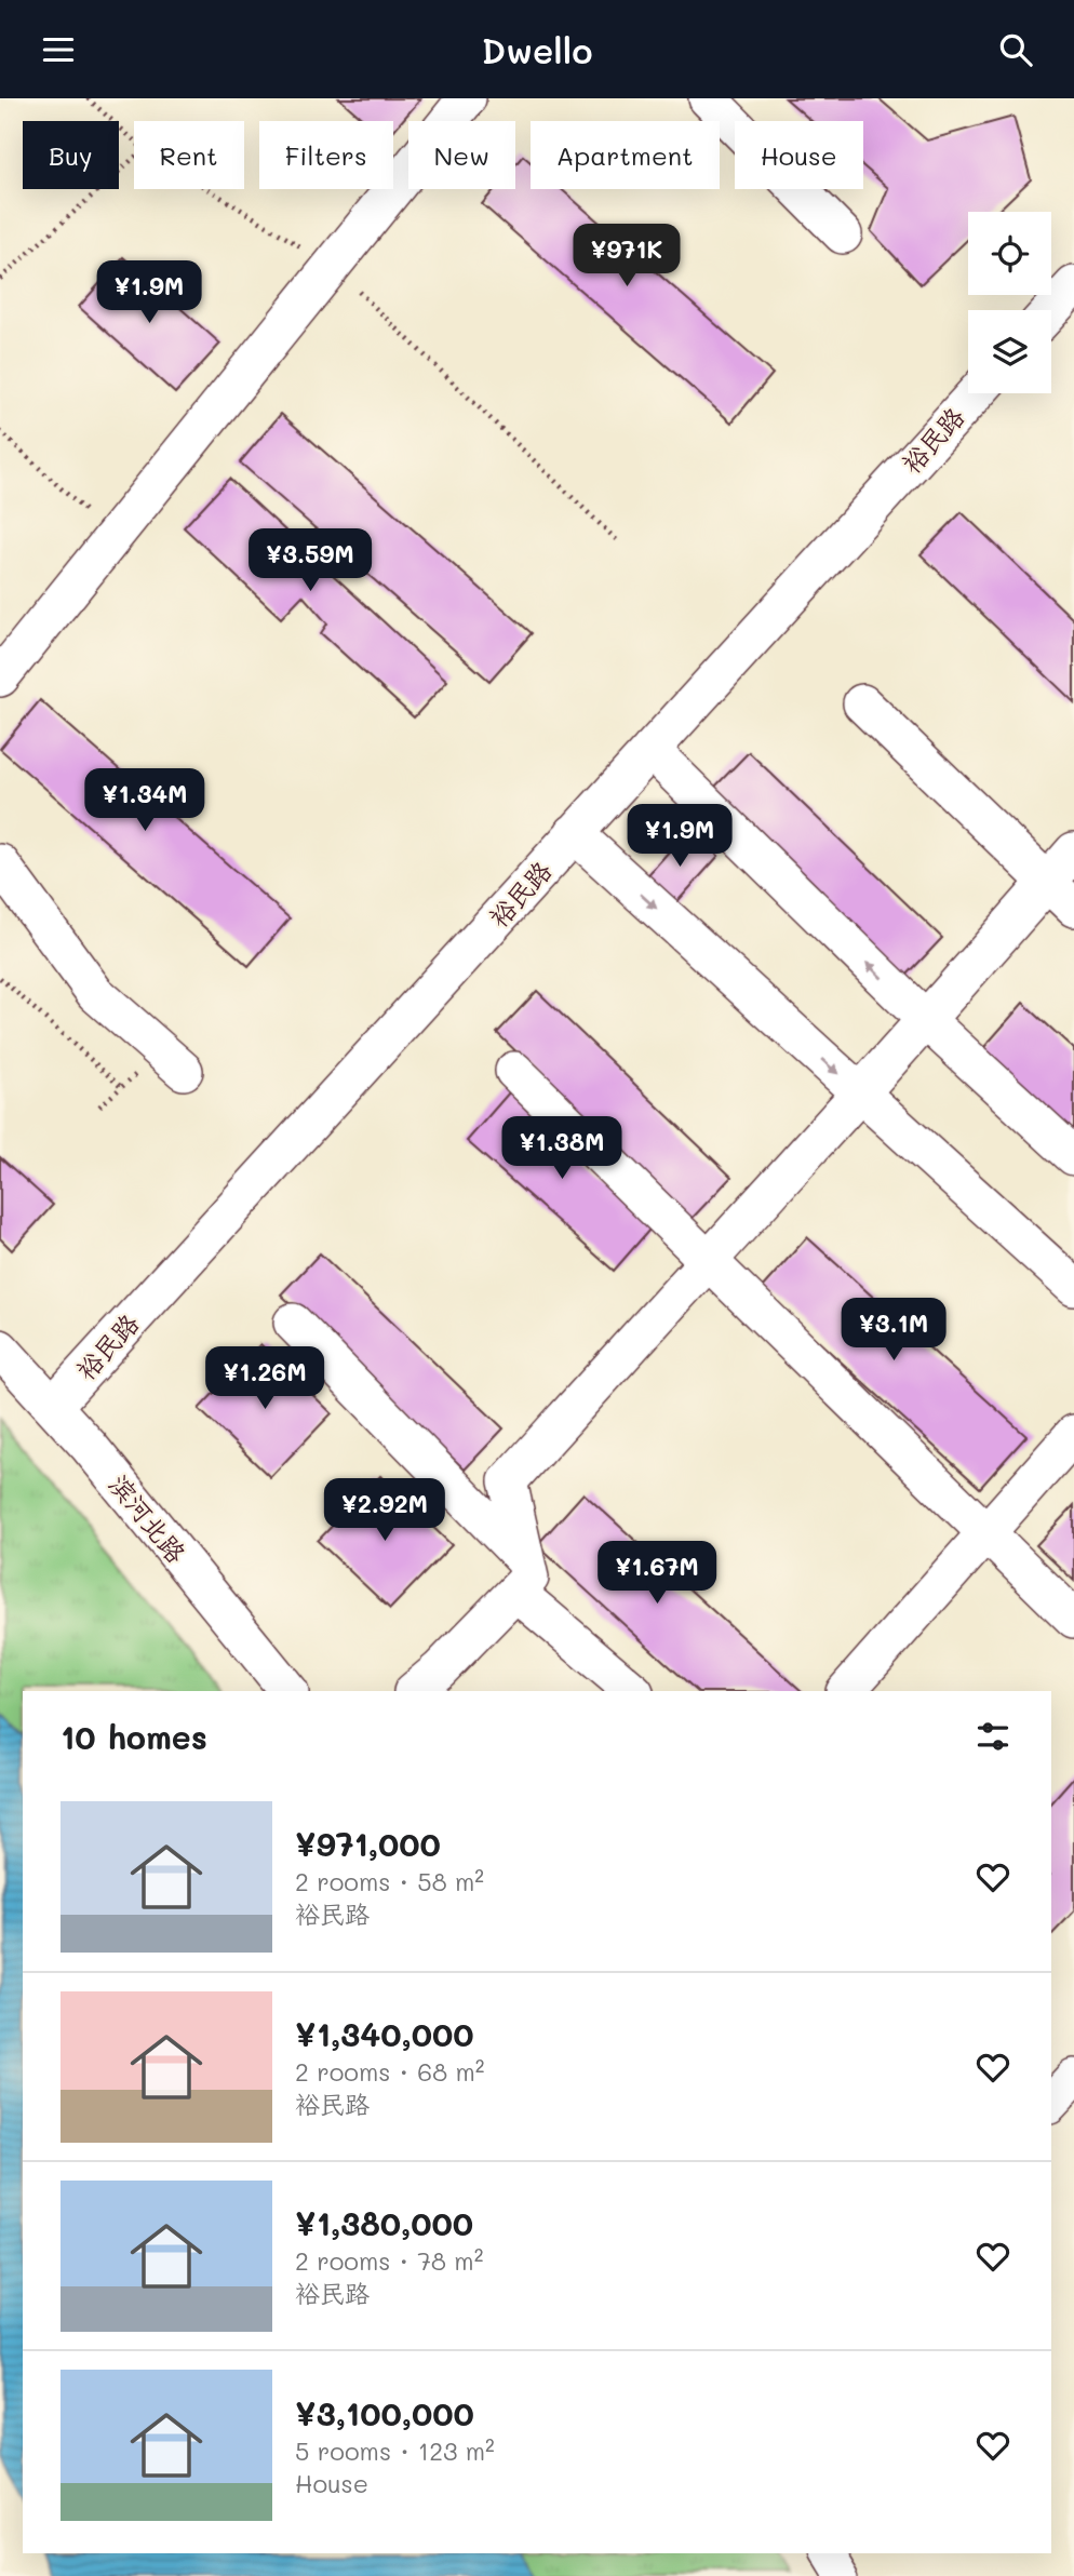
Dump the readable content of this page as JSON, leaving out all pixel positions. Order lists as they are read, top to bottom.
{
  "streets": {
    "street": ["裕民路", "滨河北路"]
  },
  "crossings": [
    ["裕民路", "滨河北路"]
  ],
  "page": {
    "header": "Dwello",
    "chip": [
      "Buy",
      "Rent",
      "Filters",
      "New",
      "Apartment",
      "House"
    ],
    "price": [
      "¥971K",
      "¥1.9M",
      "¥3.59M",
      "¥1.34M",
      "¥1.9M",
      "¥1.38M",
      "¥3.1M",
      "¥1.26M",
      "¥2.92M",
      "¥1.67M"
    ],
    "heading": "10 homes",
    "list": [
      {
        "name": "¥971,000",
        "note": "2 rooms · 58 m² · 裕民路"
      },
      {
        "name": "¥1,340,000",
        "note": "2 rooms · 68 m² · 裕民路"
      },
      {
        "name": "¥1,380,000",
        "note": "2 rooms · 78 m² · 裕民路"
      },
      {
        "name": "¥3,100,000",
        "note": "5 rooms · 123 m² · House"
      }
    ]
  }
}
